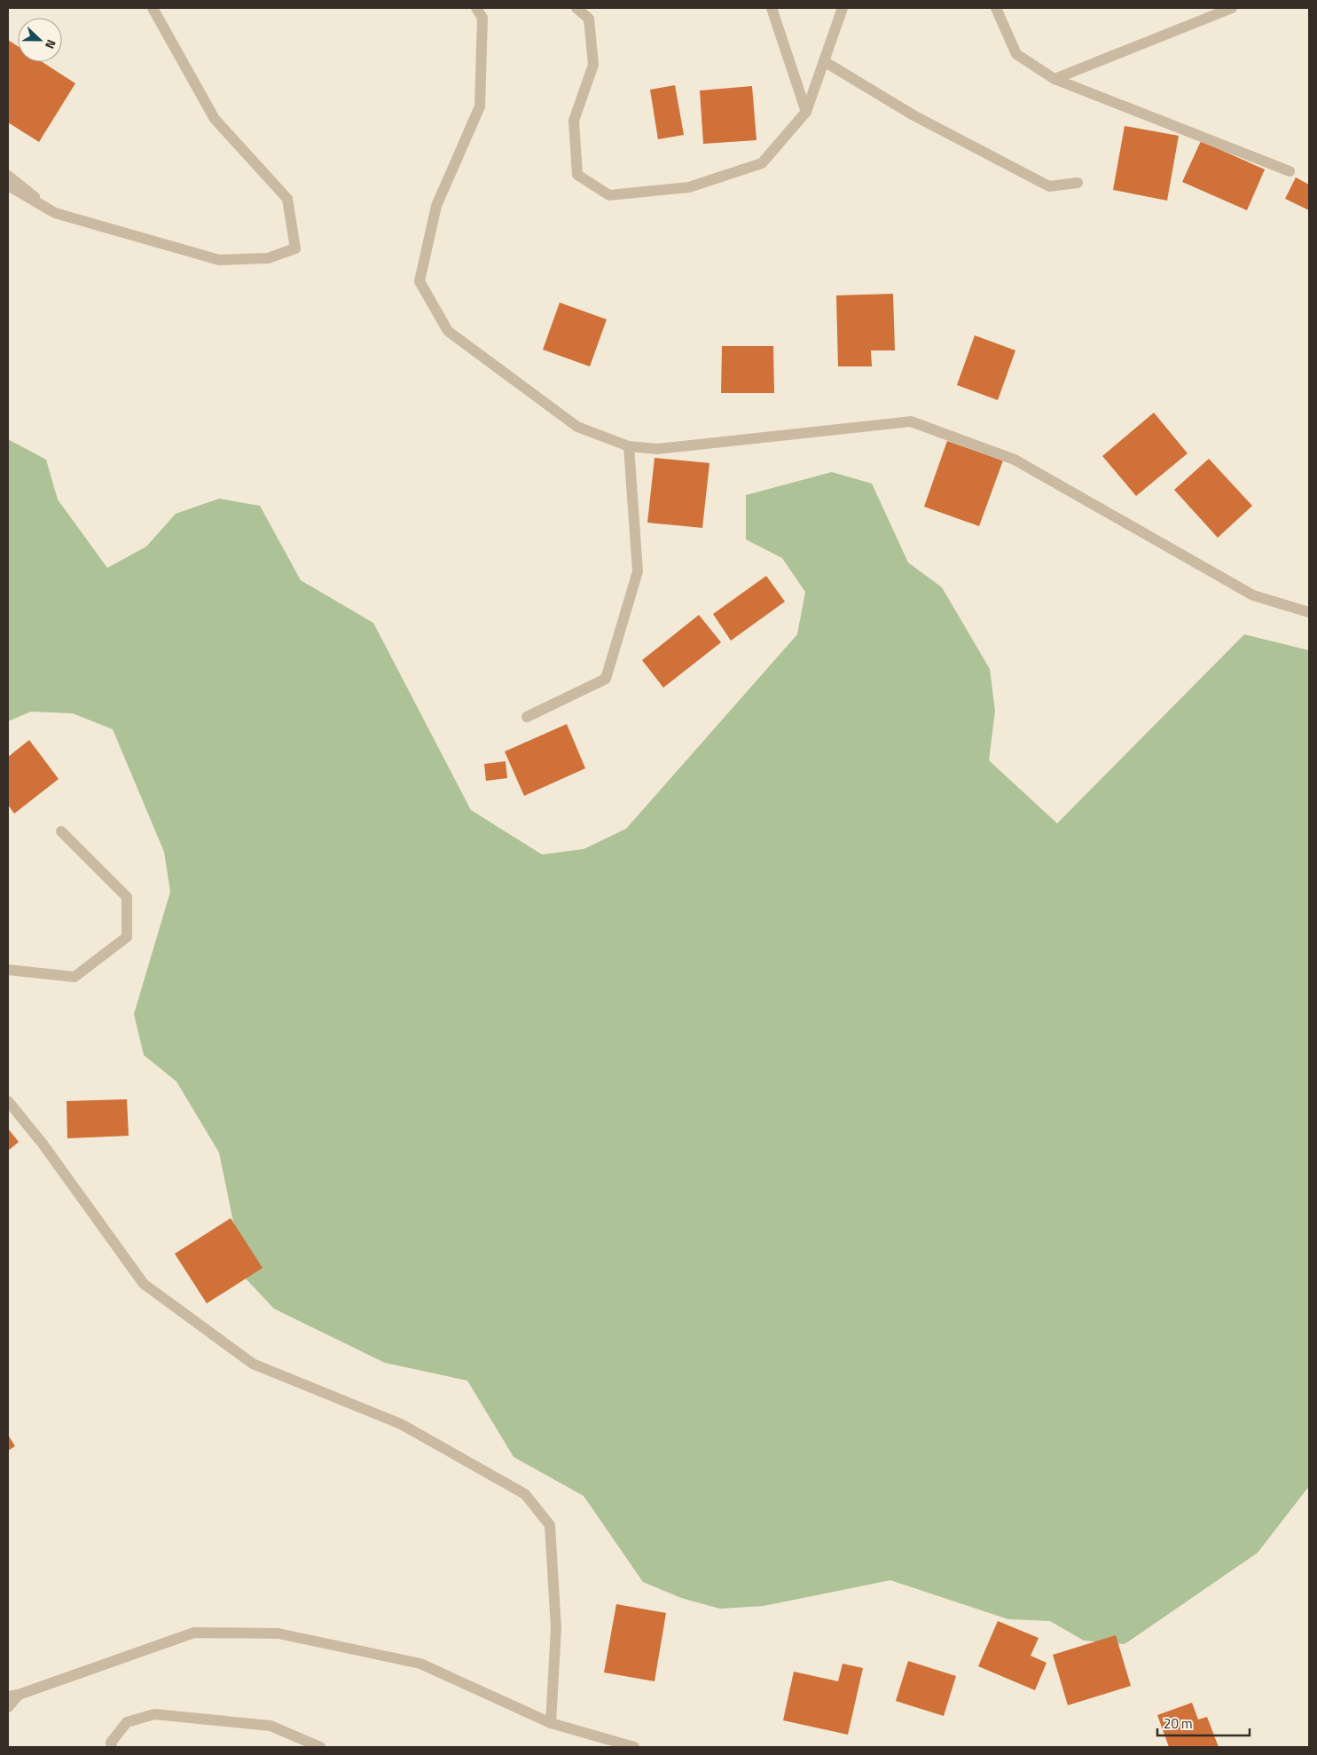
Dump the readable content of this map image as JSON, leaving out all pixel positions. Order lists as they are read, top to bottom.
{
  "scale_bar": "20 m",
  "north": "right"
}
